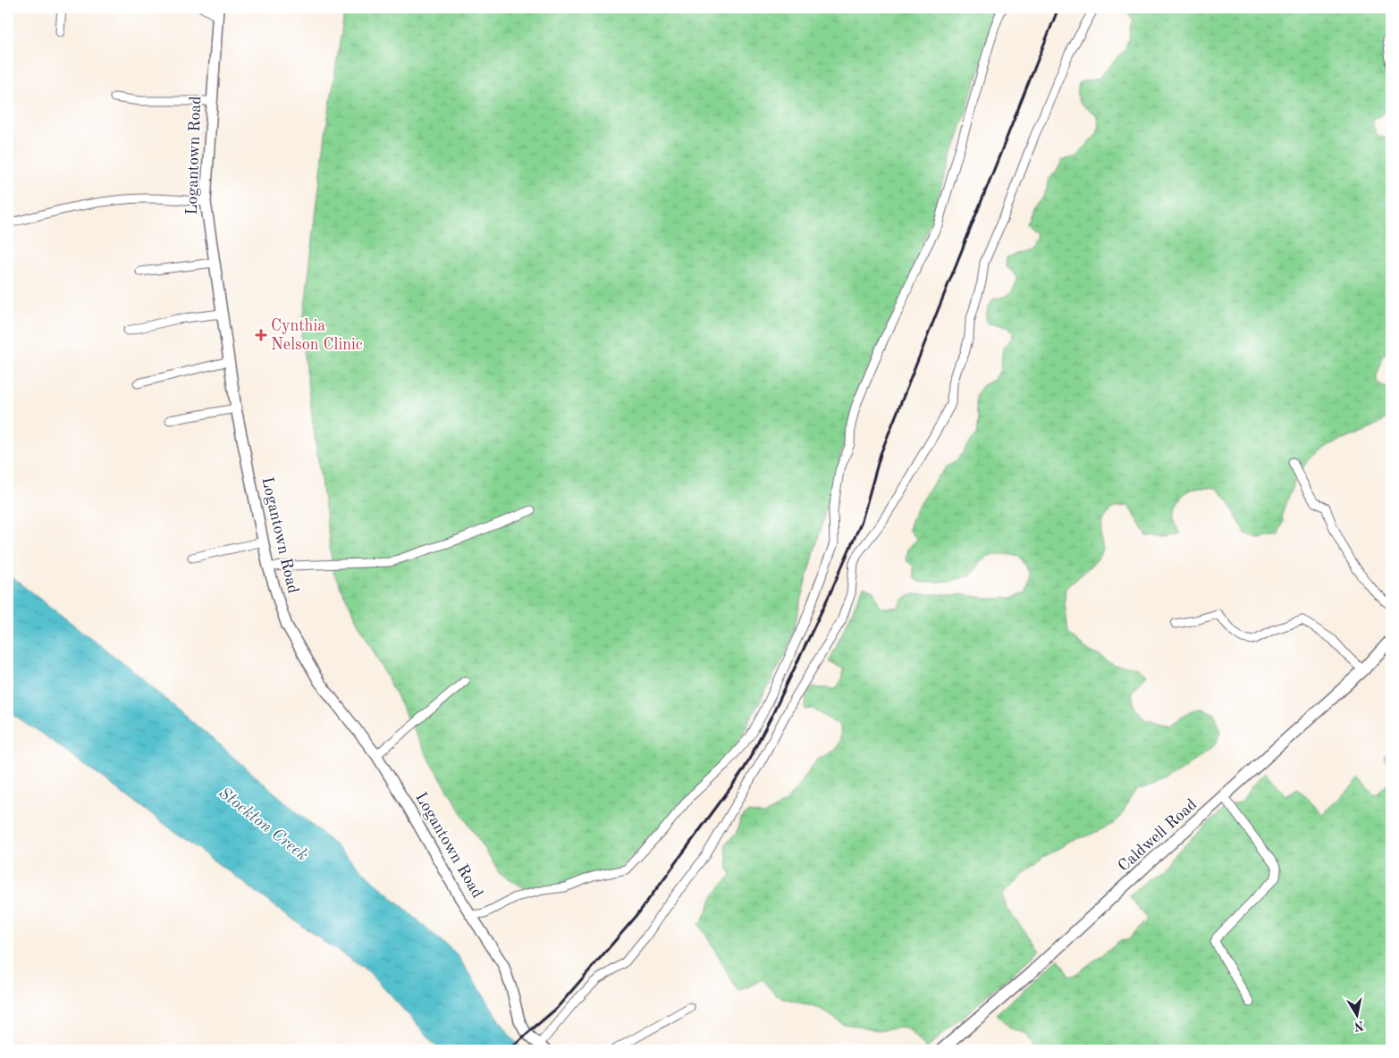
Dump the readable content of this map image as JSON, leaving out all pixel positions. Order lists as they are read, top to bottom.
{
  "streets": {
    "main road": ["Caldwell Road"],
    "street": ["Logantown Road"]
  },
  "water": ["Stockton Creek"],
  "places": {
    "health": ["Cynthia Nelson Clinic"]
  },
  "north": "bottom"
}
